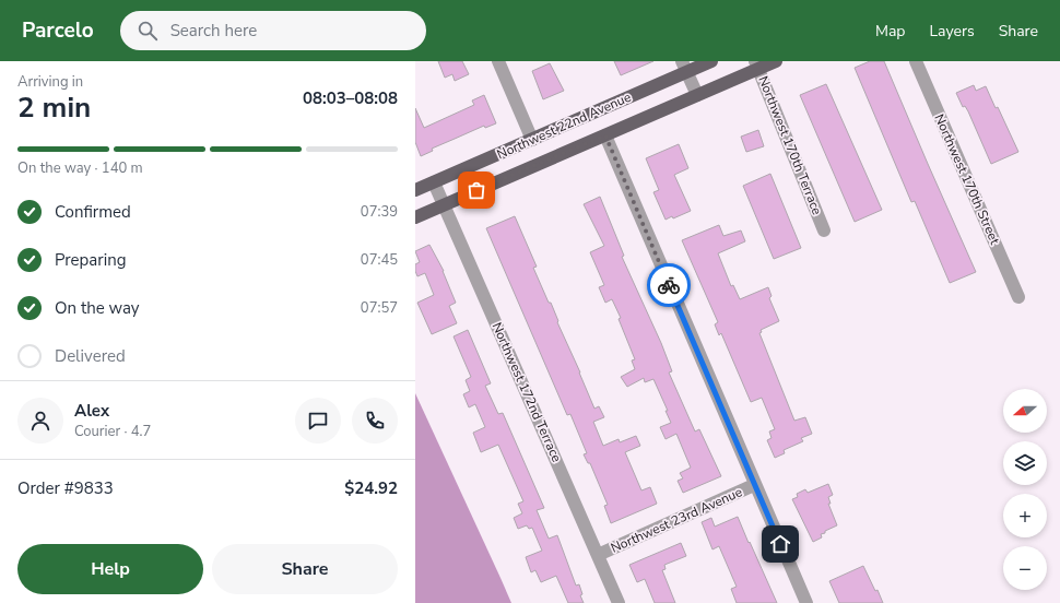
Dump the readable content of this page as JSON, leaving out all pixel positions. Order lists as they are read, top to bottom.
{
  "streets": {
    "main road": ["Northwest 22nd Avenue"],
    "street": [
      "Northwest 170th Terrace",
      "Northwest 170th Street",
      "Northwest 172nd Terrace",
      "Northwest 23rd Avenue"
    ]
  },
  "crossings": [
    ["Northwest 22nd Avenue", "Northwest 170th Terrace"],
    ["Northwest 22nd Avenue", "Northwest 172nd Terrace"],
    ["Northwest 172nd Terrace", "Northwest 23rd Avenue"]
  ],
  "north": "left",
  "page": {
    "header": "Parcelo",
    "search": "Search here",
    "nav": ["Map", "Layers", "Share"],
    "heading": ["2 min", "Arriving in", "08:03–08:08"],
    "panel": [
      "Alex",
      "Courier · 4.7",
      "Order #9833",
      "$24.92"
    ],
    "bar": "On the way · 140 m",
    "list": [
      ["Confirmed", "07:39"],
      ["Preparing", "07:45"],
      ["On the way", "07:57"],
      "Delivered"
    ],
    "map_buttons": ["+", "−"],
    "buttons": ["Help", "Share"]
  }
}
